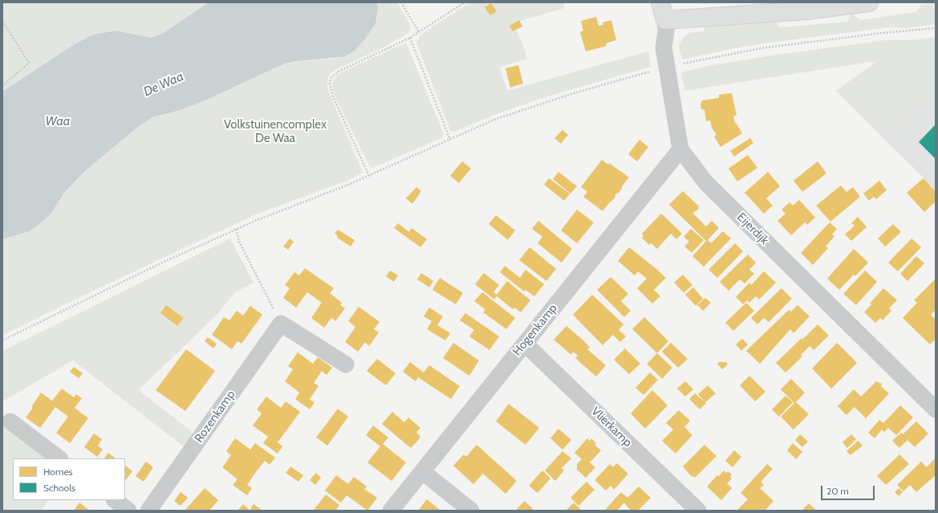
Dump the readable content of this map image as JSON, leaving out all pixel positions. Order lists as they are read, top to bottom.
{
  "streets": {
    "street": [
      "Eijerdijk",
      "Hogenkamp",
      "Rozenkamp",
      "Vlierkamp"
    ]
  },
  "crossings": [
    ["Eijerdijk", "Hogenkamp"],
    ["Hogenkamp", "Vlierkamp"]
  ],
  "water": ["De Waa", "Waa"],
  "parks": ["Volkstuinencomplex De Waa"],
  "legend": ["Homes", "Schools"],
  "scale_bar": "20 m"
}
